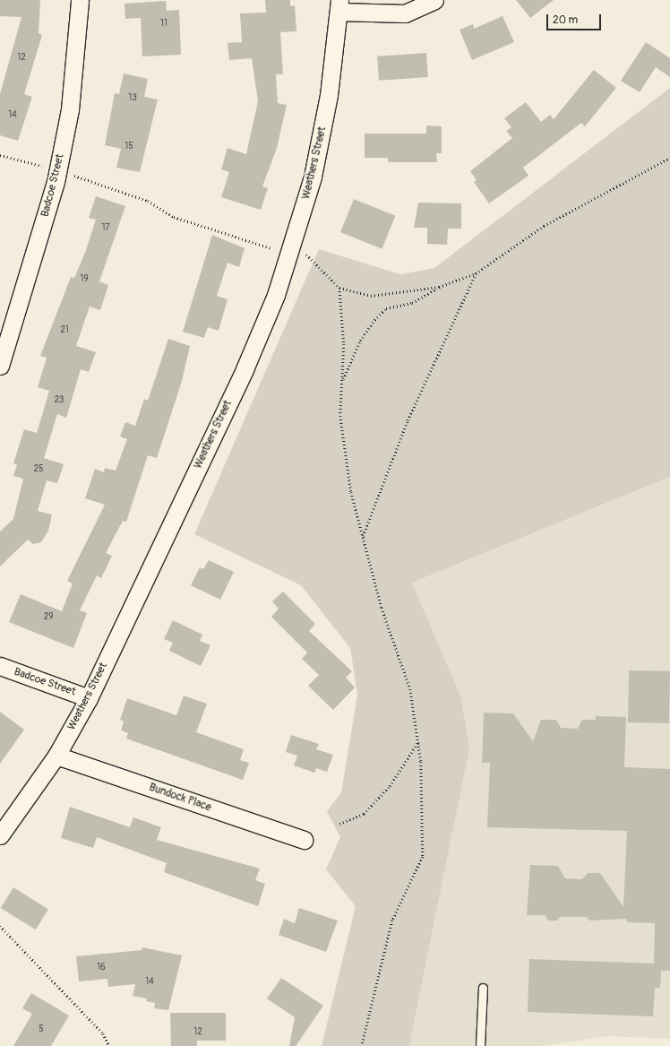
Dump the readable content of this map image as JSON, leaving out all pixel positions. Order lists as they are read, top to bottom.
{
  "streets": {
    "street": ["Weathers Street", "Badcoe Street", "Bundock Place"]
  },
  "crossings": [
    ["Weathers Street", "Badcoe Street"],
    ["Weathers Street", "Bundock Place"]
  ],
  "house_numbers": [
    "11",
    "12",
    "13",
    "14",
    "15",
    "17",
    "19",
    "21",
    "23",
    "25",
    "29",
    "16",
    "14",
    "5",
    "12"
  ],
  "scale_bar": "20 m"
}
